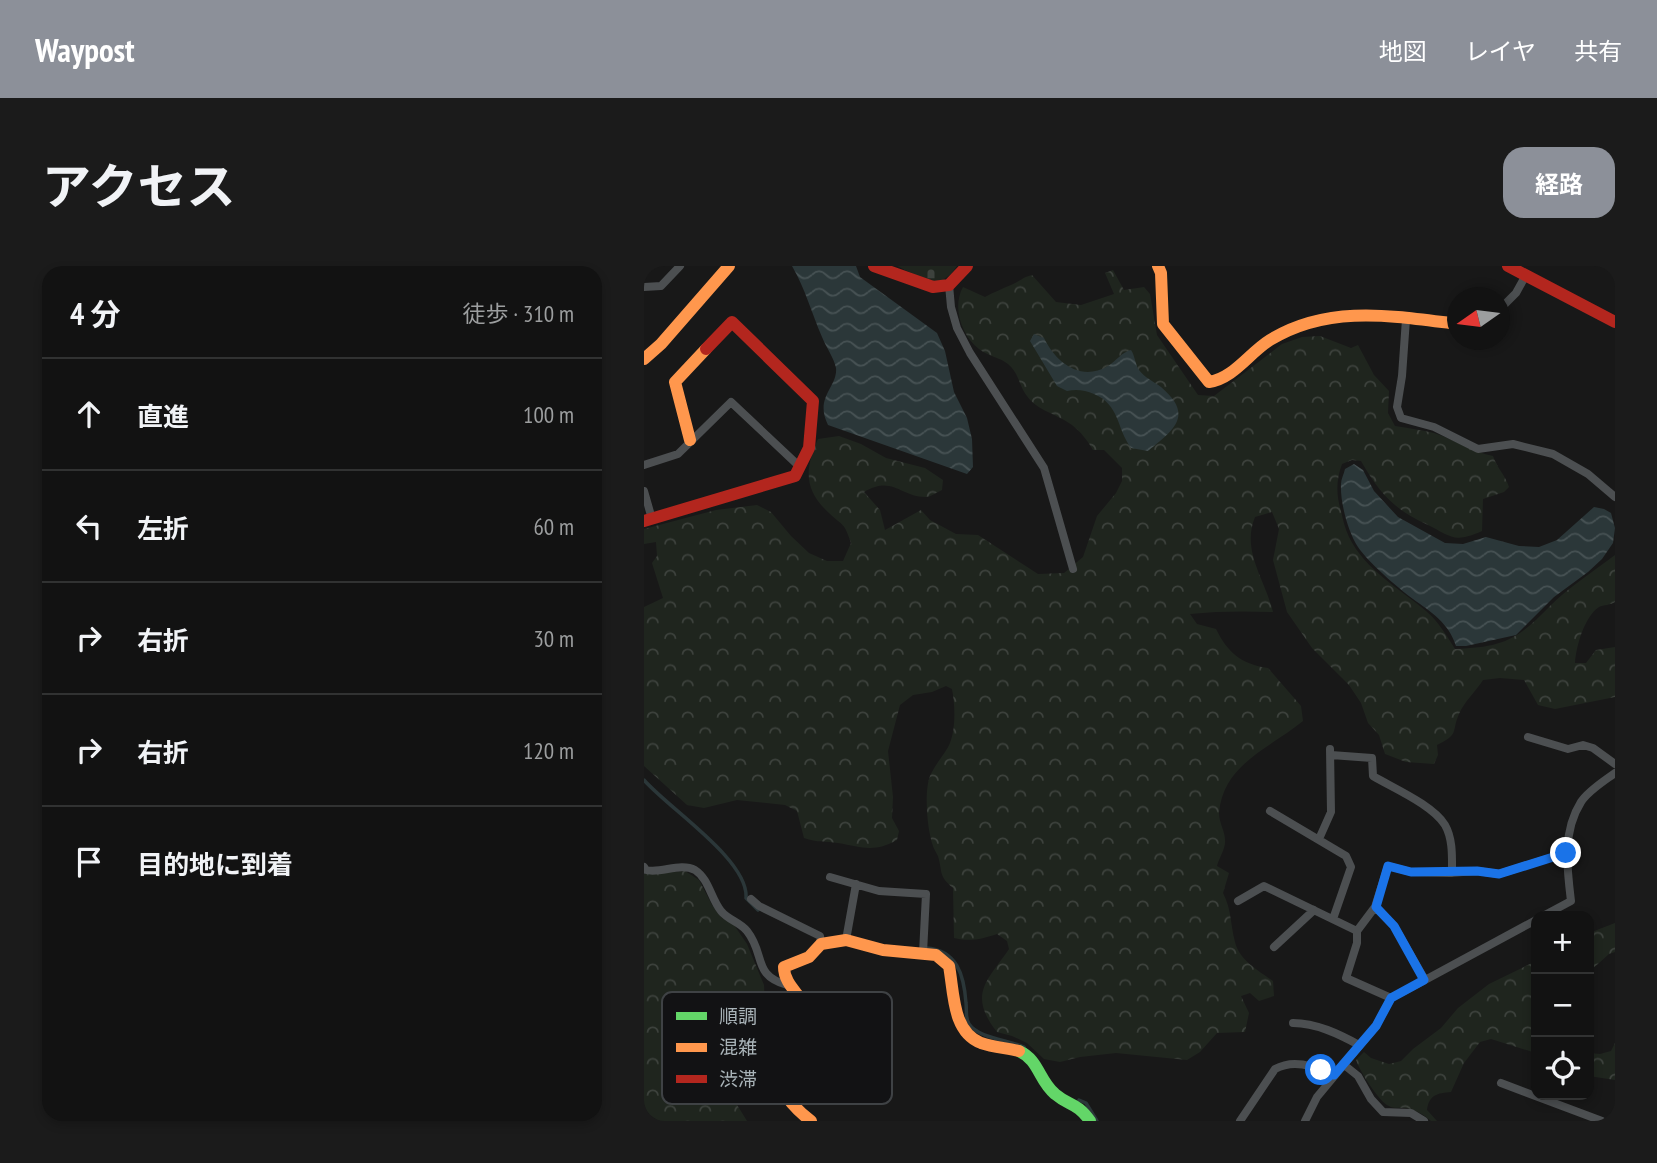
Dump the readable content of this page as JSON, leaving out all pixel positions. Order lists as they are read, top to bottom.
{
  "legend": ["順調", "混雑", "渋滞"],
  "north": "left",
  "page": {
    "header": "Waypost",
    "nav": ["地図", "レイヤ", "共有"],
    "title": "アクセス",
    "buttons": "経路",
    "heading": ["4 分", "徒歩 · 310 m"],
    "list": [
      ["直進", "100 m"],
      ["左折", "60 m"],
      ["右折", "30 m"],
      ["右折", "120 m"],
      "目的地に到着"
    ],
    "map_buttons": ["+", "−"]
  }
}
